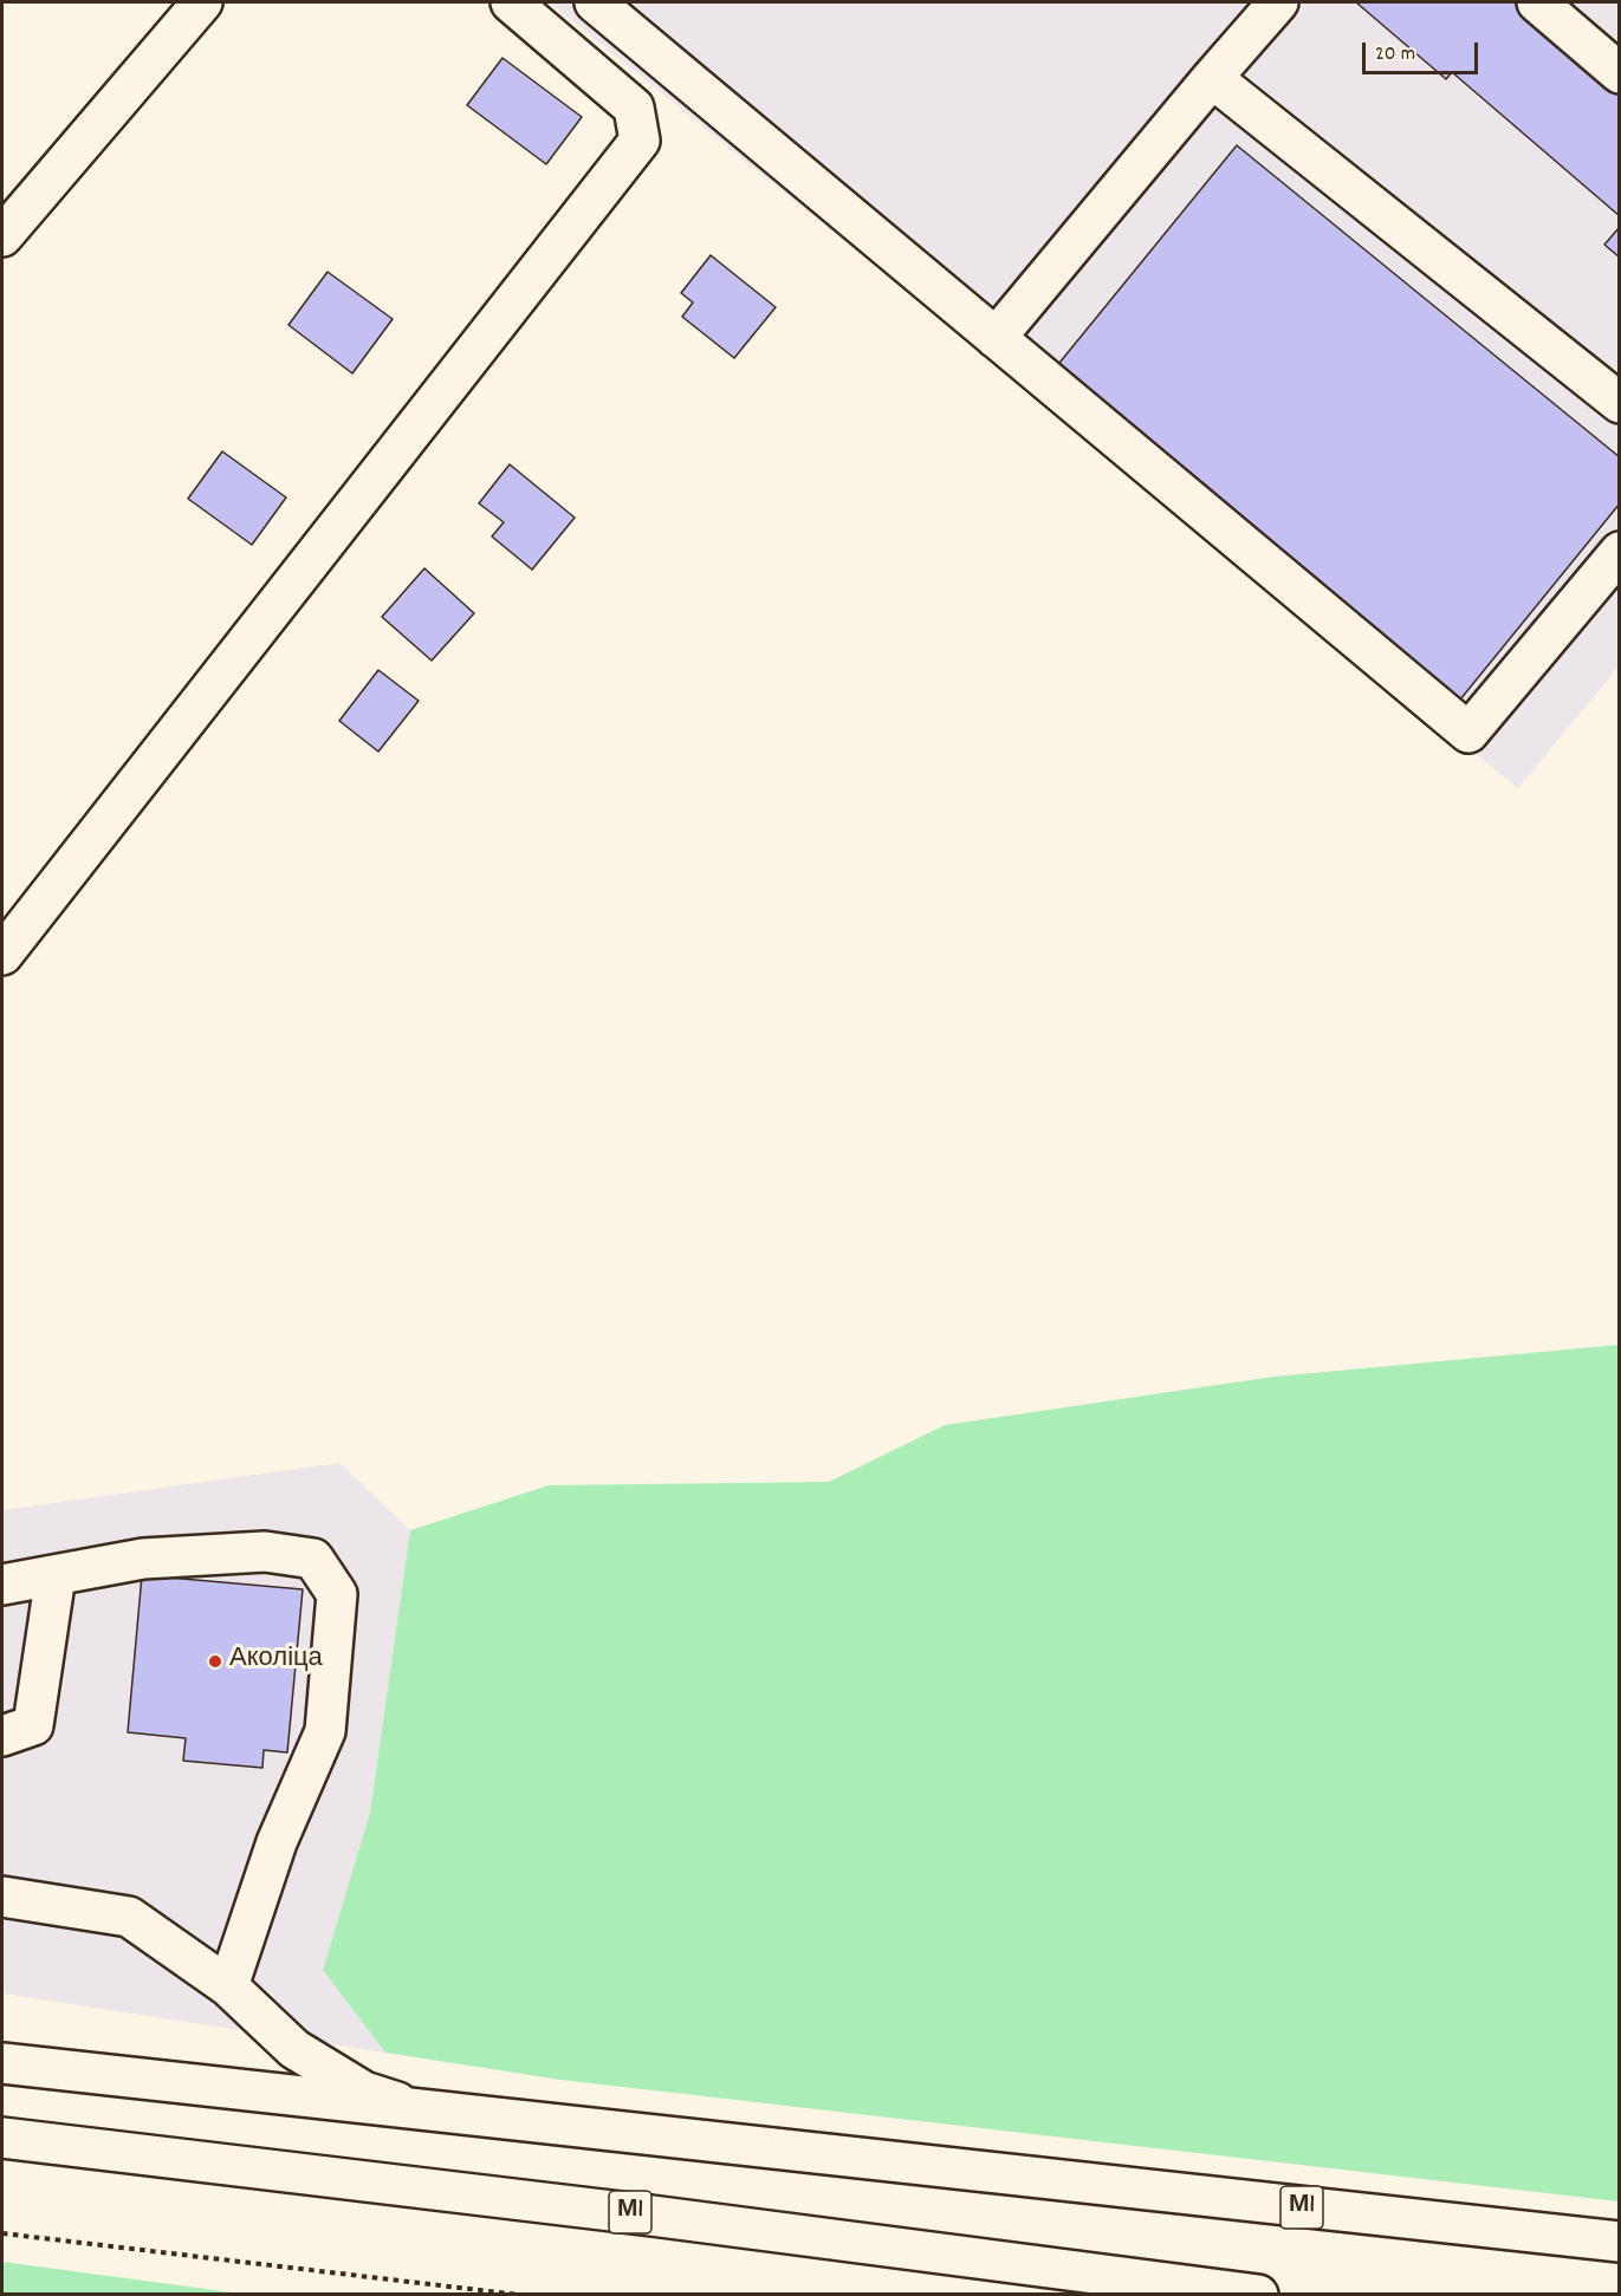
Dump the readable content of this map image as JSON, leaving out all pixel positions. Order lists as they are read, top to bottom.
{
  "streets": {
    "main road": ["М1"]
  },
  "places": ["Аколіца"],
  "scale_bar": "20 m"
}
